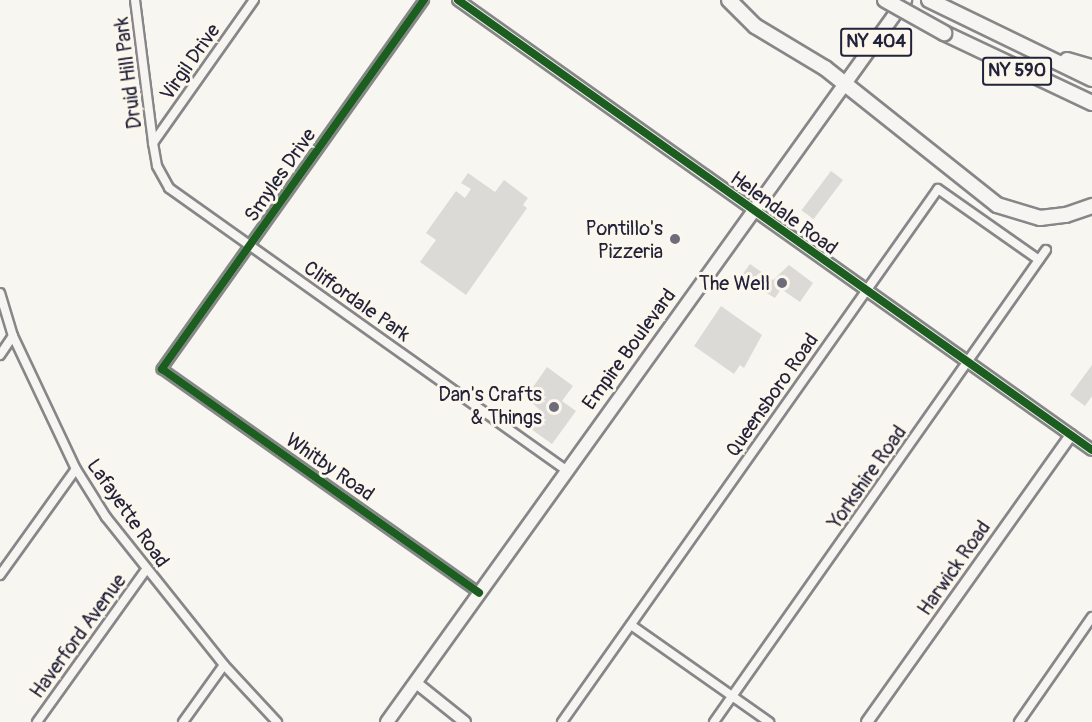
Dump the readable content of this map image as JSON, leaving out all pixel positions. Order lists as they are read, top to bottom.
{
  "streets": {
    "highway": ["NY 590"],
    "main road": ["NY 404", "Empire Boulevard"],
    "street": [
      "Virgil Drive",
      "Druid Hill Park",
      "Smyles Drive",
      "Helendale Road",
      "Cliffordale Park",
      "Queensboro Road",
      "Whitby Road",
      "Yorkshire Road",
      "Lafayette Road",
      "Harwick Road",
      "Haverford Avenue"
    ]
  },
  "crossings": [
    ["Virgil Drive", "Druid Hill Park"],
    ["Virgil Drive", "Cliffordale Park"],
    ["Druid Hill Park", "Cliffordale Park"],
    ["Smyles Drive", "Cliffordale Park"],
    ["Smyles Drive", "Whitby Road"],
    ["Helendale Road", "Empire Boulevard"],
    ["Helendale Road", "Queensboro Road"],
    ["Helendale Road", "Yorkshire Road"],
    ["Helendale Road", "Harwick Road"],
    ["Cliffordale Park", "Empire Boulevard"],
    ["Empire Boulevard", "Whitby Road"],
    ["Queensboro Road", "Yorkshire Road"],
    ["Lafayette Road", "Haverford Avenue"]
  ],
  "places": ["Pontillo's Pizzeria", "The Well", "Dan's Crafts & Things"]
}
